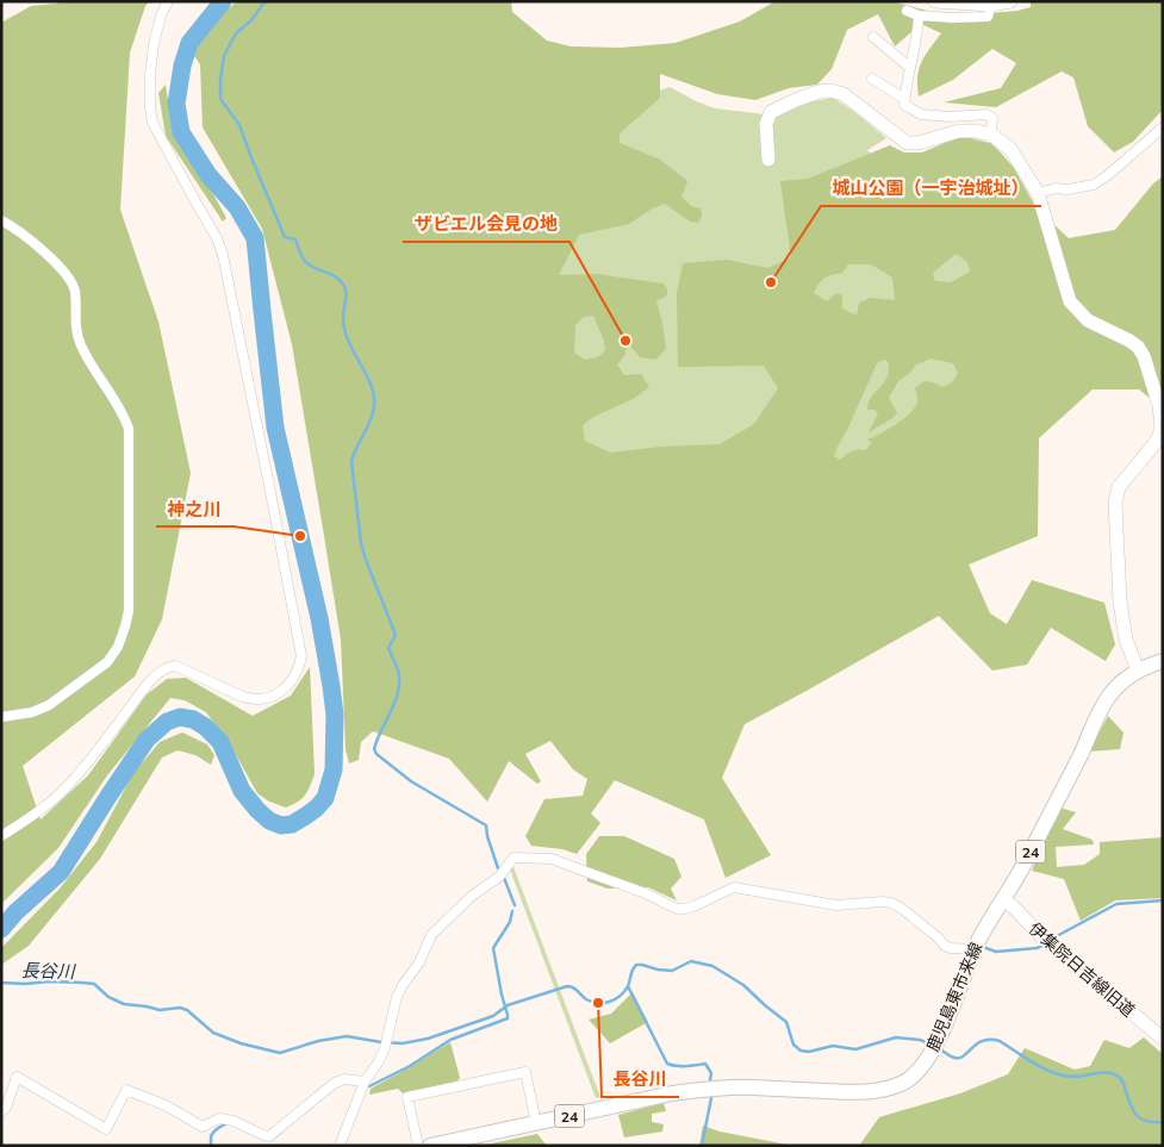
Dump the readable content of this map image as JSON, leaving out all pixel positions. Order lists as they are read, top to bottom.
{
  "streets": {
    "main road": ["24", "鹿児島東市来線"],
    "street": ["伊集院日吉線旧道"]
  },
  "crossings": [
    ["伊集院日吉線旧道", "鹿児島東市来線"]
  ],
  "water": ["長谷川"],
  "places": [
    "城山公園（一宇治城址）",
    "ザビエル会見の地",
    "神之川",
    "長谷川"
  ]
}
